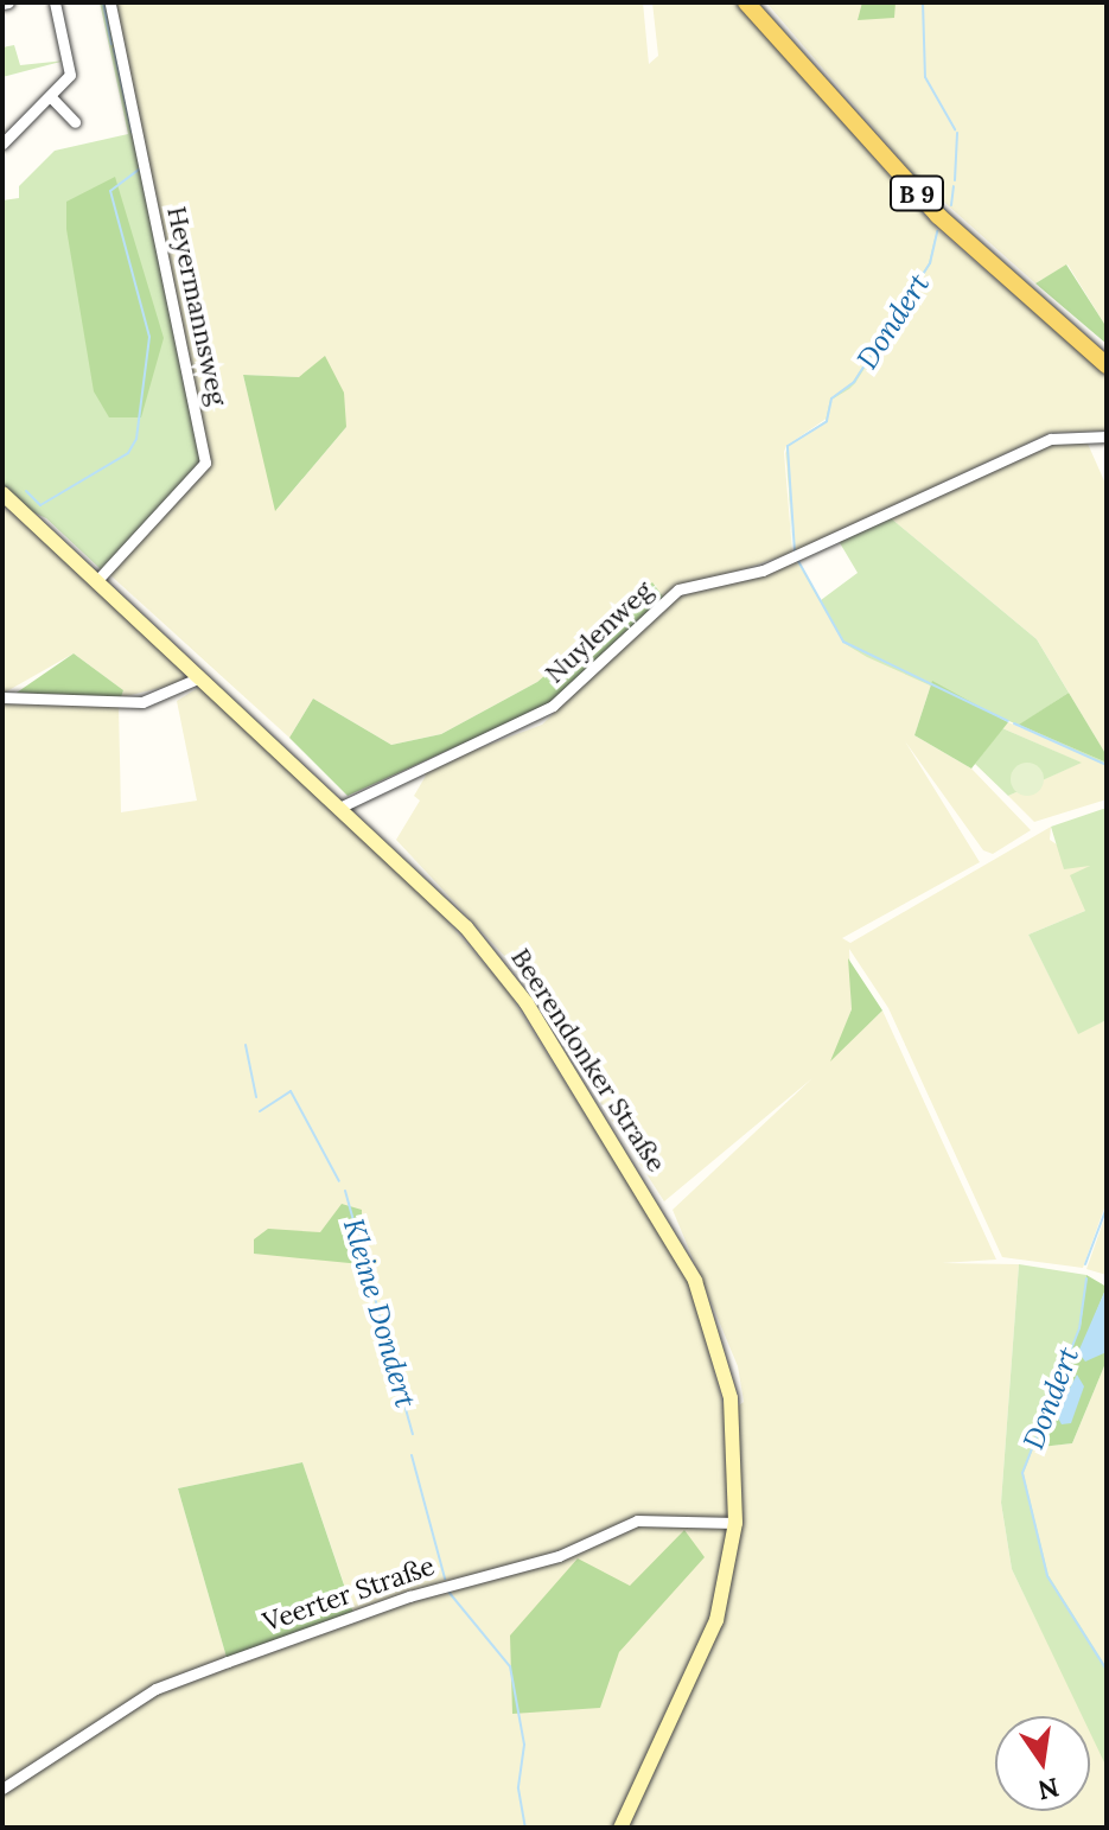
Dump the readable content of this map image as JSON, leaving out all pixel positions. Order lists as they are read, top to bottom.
{
  "streets": {
    "main road": ["B 9"],
    "street": [
      "Heyermannsweg",
      "Nuylenweg",
      "Beerendonker Straße",
      "Veerter Straße"
    ]
  },
  "crossings": [
    ["Heyermannsweg", "Beerendonker Straße"],
    ["Nuylenweg", "Beerendonker Straße"],
    ["Beerendonker Straße", "Veerter Straße"]
  ],
  "water": ["Dondert", "Kleine Dondert"],
  "north": "bottom"
}
